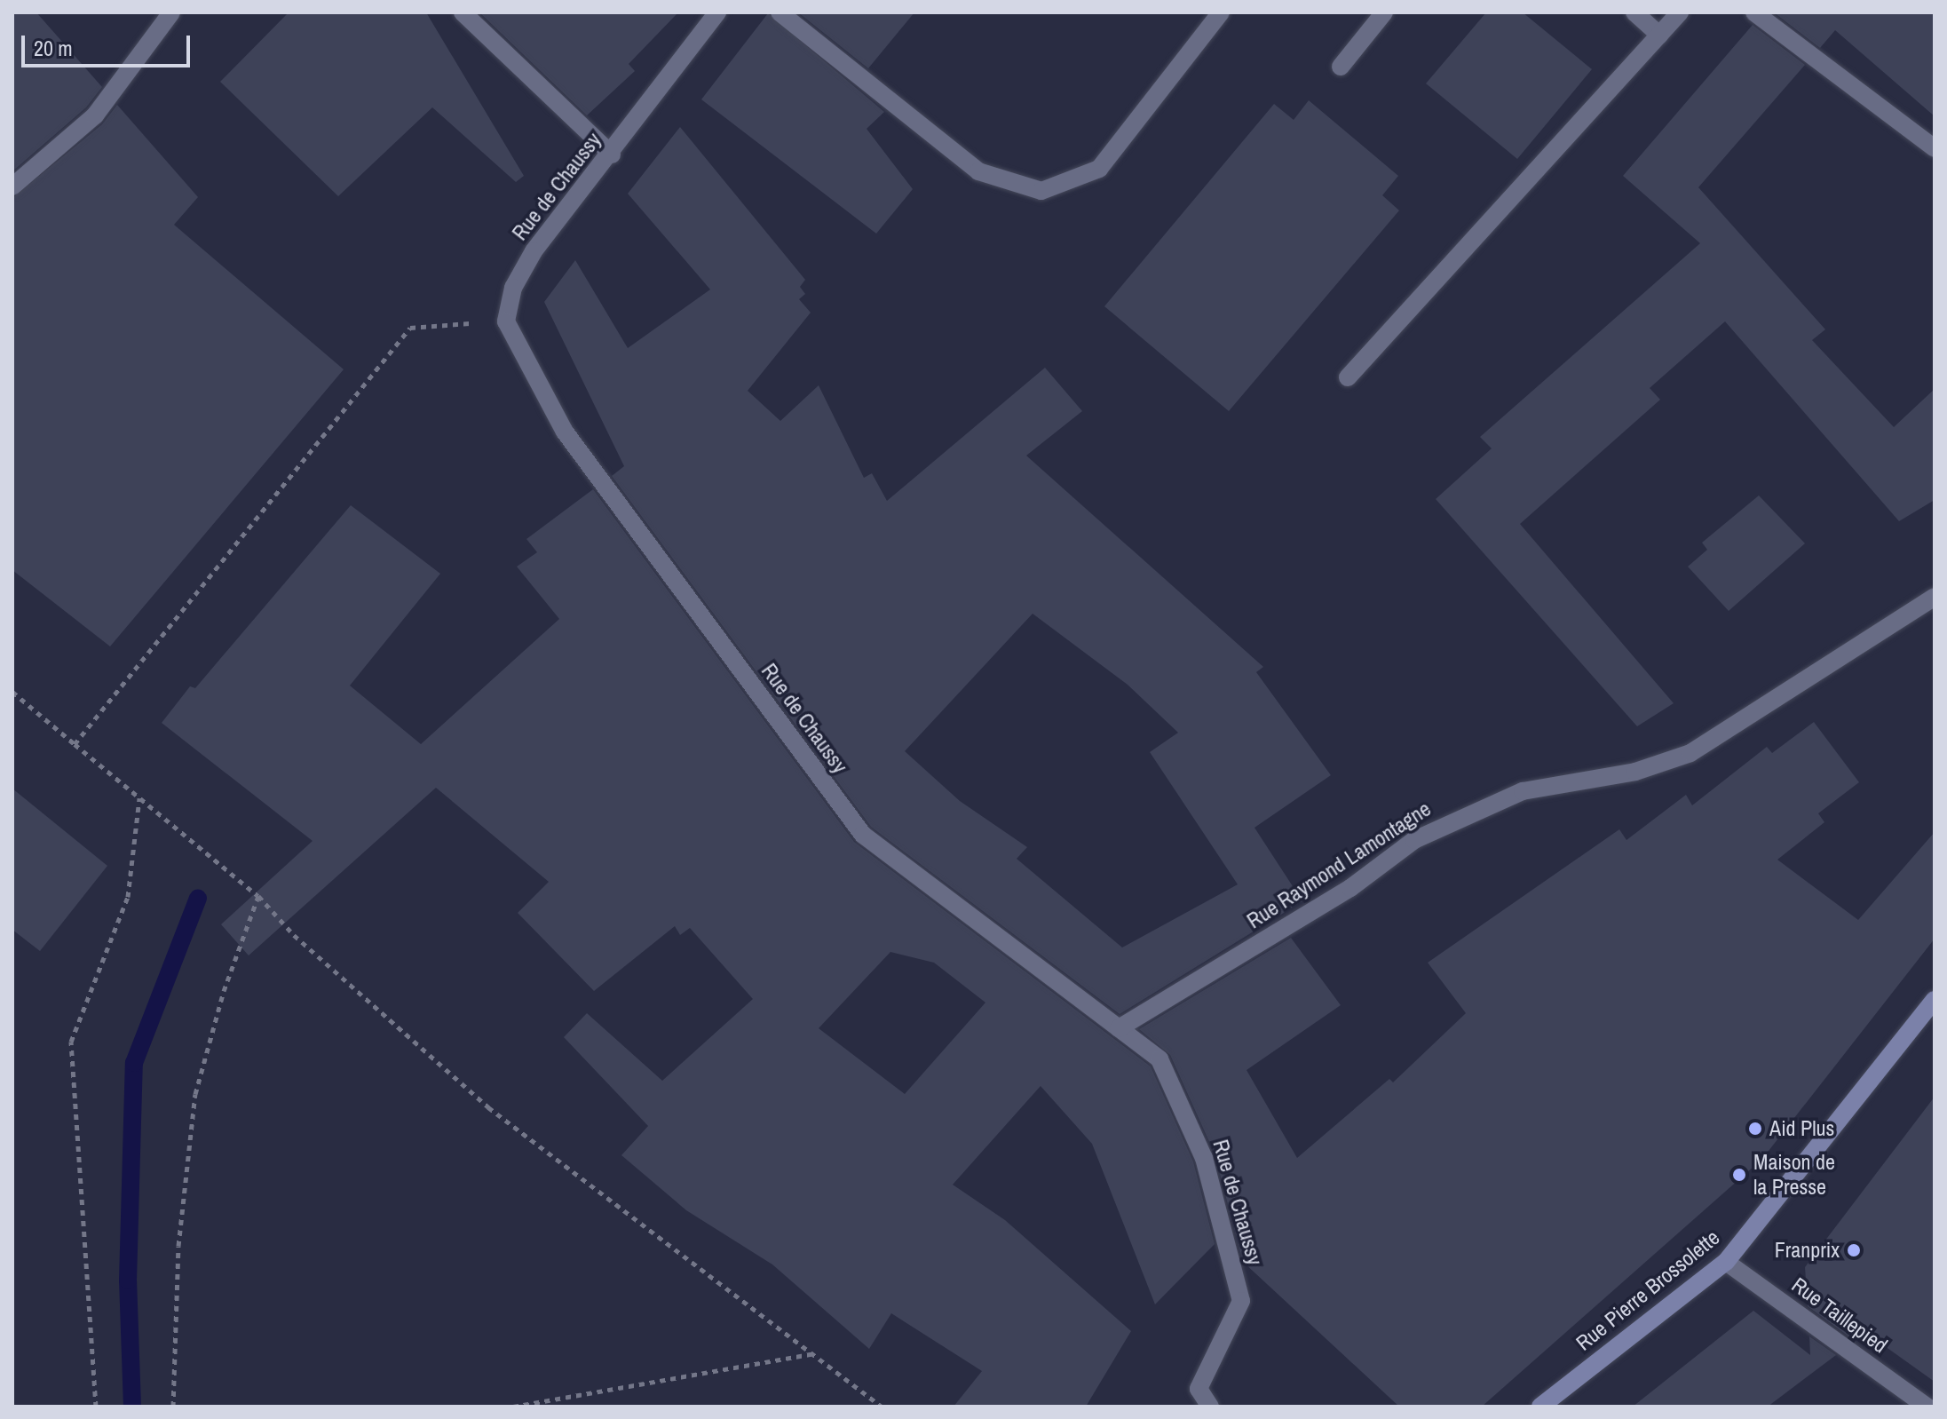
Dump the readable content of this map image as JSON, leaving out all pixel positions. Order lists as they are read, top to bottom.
{
  "streets": {
    "main road": ["Rue Pierre Brossolette"],
    "street": ["Rue de Chaussy", "Rue Raymond Lamontagne", "Rue Taillepied"]
  },
  "crossings": [
    ["Rue de Chaussy", "Rue Raymond Lamontagne"],
    ["Rue Pierre Brossolette", "Rue Taillepied"]
  ],
  "places": ["Aid Plus", "Maison de la Presse", "Franprix"],
  "scale_bar": "20 m"
}
